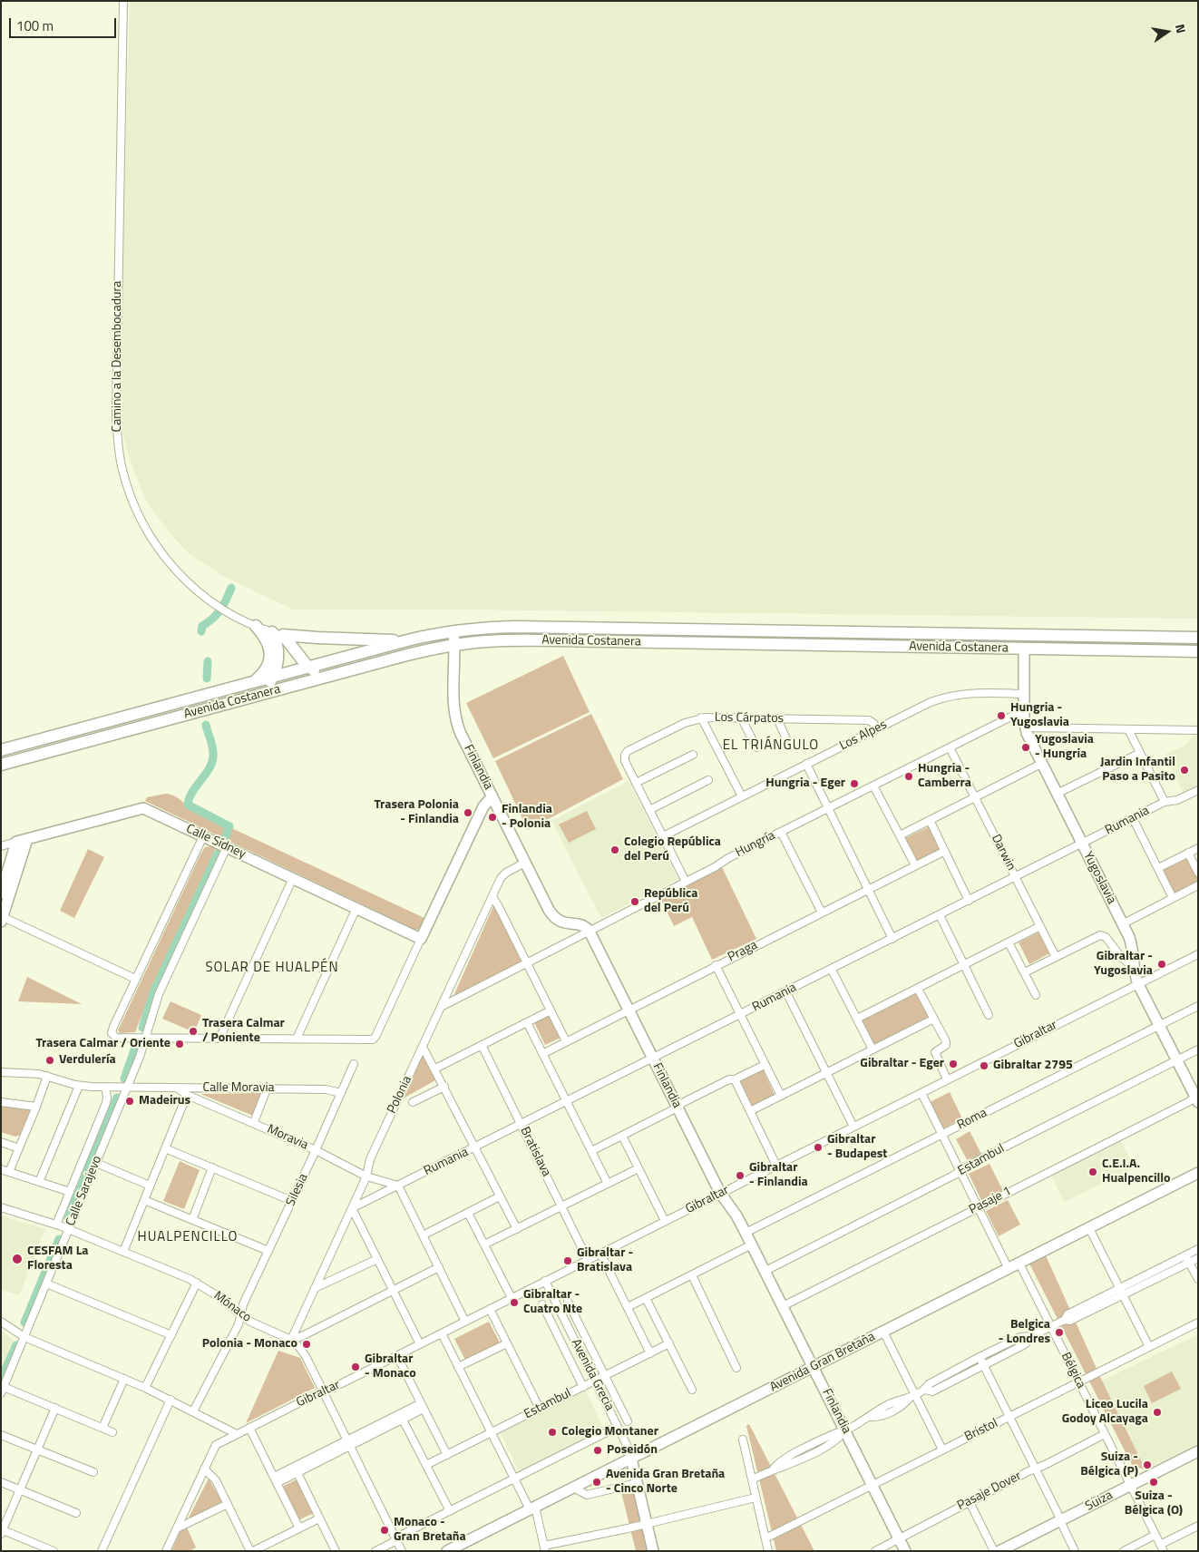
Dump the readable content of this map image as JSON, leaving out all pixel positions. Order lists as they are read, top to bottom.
{
  "streets": {
    "main road": ["Avenida Costanera"],
    "street": [
      "Camino a la Desembocadura",
      "Los Cárpatos",
      "Los Alpes",
      "Finlandia",
      "Rumania",
      "Calle Sídney",
      "Hungría",
      "Darwin",
      "Yugoslavia",
      "Praga",
      "Gibraltar",
      "Calle Moravia",
      "Polonia",
      "Roma",
      "Moravia",
      "Bratislava",
      "Estambul",
      "Silesia",
      "Calle Sarajevo",
      "Pasaje 1",
      "Mónaco",
      "Avenida Gran Bretaña",
      "Bélgica",
      "Avenida Grecia",
      "Bristol",
      "Pasaje Dover",
      "Suiza"
    ]
  },
  "crossings": [
    ["Avenida Costanera", "Finlandia"],
    ["Avenida Costanera", "Yugoslavia"],
    ["Los Cárpatos", "Los Alpes"],
    ["Los Alpes", "Yugoslavia"],
    ["Finlandia", "Rumania"],
    ["Finlandia", "Hungría"],
    ["Finlandia", "Praga"],
    ["Finlandia", "Gibraltar"],
    ["Finlandia", "Polonia"],
    ["Finlandia", "Roma"],
    ["Finlandia", "Estambul"],
    ["Finlandia", "Pasaje 1"],
    ["Finlandia", "Avenida Gran Bretaña"],
    ["Finlandia", "Bristol"],
    ["Finlandia", "Pasaje Dover"],
    ["Rumania", "Darwin"],
    ["Rumania", "Yugoslavia"],
    ["Rumania", "Polonia"],
    ["Rumania", "Moravia"],
    ["Rumania", "Bratislava"],
    ["Calle Sídney", "Calle Sarajevo"],
    ["Hungría", "Darwin"],
    ["Hungría", "Yugoslavia"],
    ["Hungría", "Polonia"],
    ["Yugoslavia", "Gibraltar"],
    ["Yugoslavia", "Roma"],
    ["Yugoslavia", "Estambul"],
    ["Yugoslavia", "Pasaje 1"],
    ["Gibraltar", "Bratislava"],
    ["Gibraltar", "Mónaco"],
    ["Gibraltar", "Avenida Grecia"],
    ["Calle Moravia", "Moravia"],
    ["Calle Moravia", "Silesia"],
    ["Calle Moravia", "Calle Sarajevo"],
    ["Polonia", "Moravia"],
    ["Polonia", "Mónaco"],
    ["Moravia", "Silesia"],
    ["Estambul", "Avenida Grecia"],
    ["Silesia", "Mónaco"],
    ["Calle Sarajevo", "Mónaco"],
    ["Avenida Gran Bretaña", "Bélgica"],
    ["Avenida Gran Bretaña", "Avenida Grecia"],
    ["Bélgica", "Bristol"],
    ["Bélgica", "Pasaje Dover"],
    ["Bélgica", "Suiza"]
  ],
  "districts": ["EL TRIÁNGULO", "SOLAR DE HUALPÉN", "HUALPENCILLO"],
  "places": [
    "Hungria - Yugoslavia",
    "Yugoslavia - Hungria",
    "Jardin Infantil Paso a Pasito",
    "Hungria - Camberra",
    "Hungria - Eger",
    "Trasera Polonia - Finlandia",
    "Finlandia - Polonia",
    "Colegio República del Perú",
    "República del Perú",
    "Gibraltar - Yugoslavia",
    "Trasera Calmar / Poniente",
    "Trasera Calmar / Oriente",
    "Verdulería",
    "Gibraltar - Eger",
    "Gibraltar 2795",
    "Madeirus",
    "Gibraltar - Budapest",
    "C.E.I.A. Hualpencillo",
    "Gibraltar - Finlandia",
    "CESFAM La Floresta",
    "Gibraltar - Bratislava",
    "Gibraltar - Cuatro Nte",
    "Belgica - Londres",
    "Polonia - Monaco",
    "Gibraltar - Monaco",
    "Liceo Lucila Godoy Alcayaga",
    "Colegio Montaner",
    "Poseidón",
    "Suiza - Bélgica (P)",
    "Avenida Gran Bretaña - Cinco Norte",
    "Suiza - Bélgica (O)",
    "Monaco - Gran Bretaña"
  ],
  "scale_bar": "100 m",
  "north": "right"
}
